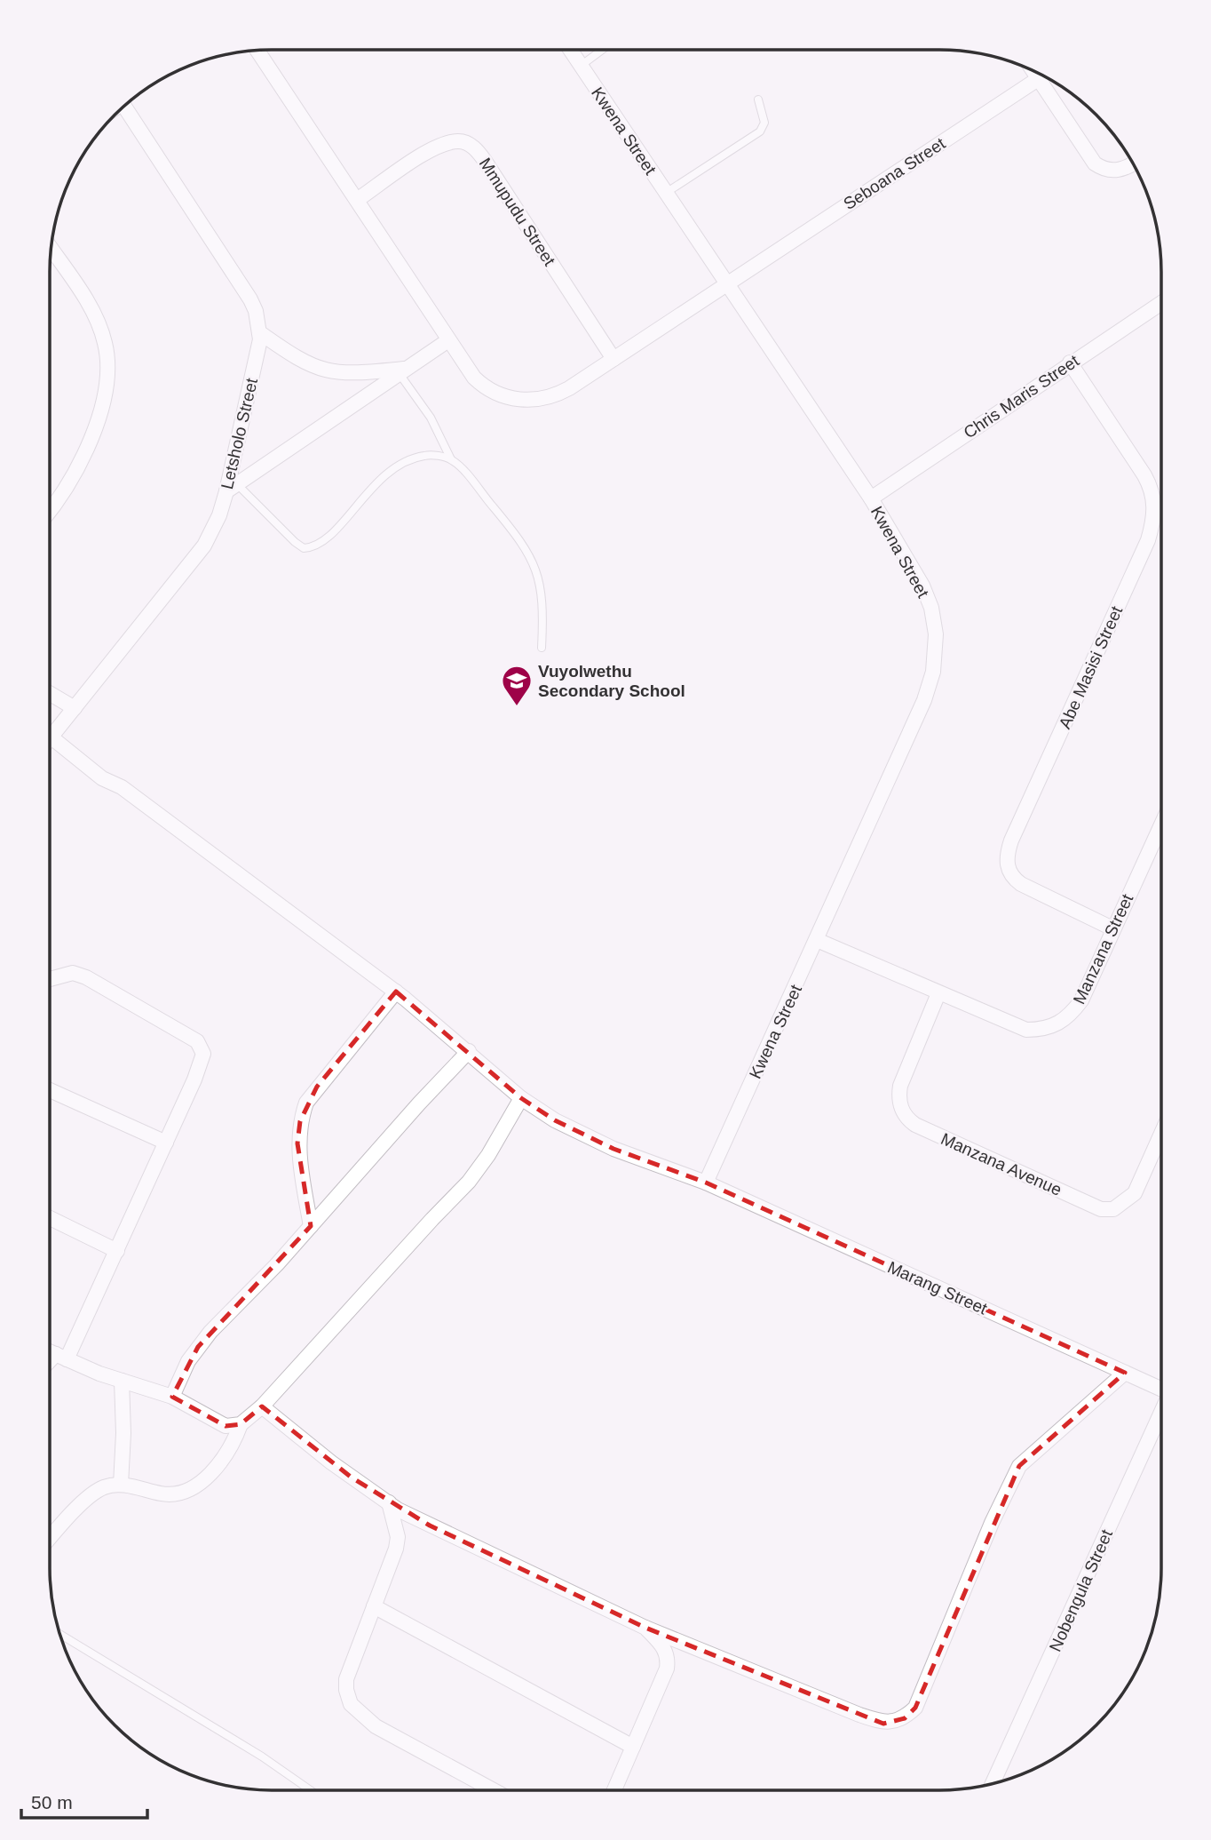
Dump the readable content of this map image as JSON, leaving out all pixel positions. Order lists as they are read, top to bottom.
{
  "streets": {
    "street": [
      "Kwena Street",
      "Seboana Street",
      "Mmupudu Street",
      "Chris Maris Street",
      "Letsholo Street",
      "Abe Masisi Street",
      "Manzana Street",
      "Manzana Avenue",
      "Marang Street",
      "Nobengula Street"
    ]
  },
  "crossings": [
    ["Kwena Street", "Seboana Street"],
    ["Kwena Street", "Chris Maris Street"],
    ["Kwena Street", "Manzana Street"],
    ["Kwena Street", "Marang Street"],
    ["Chris Maris Street", "Abe Masisi Street"],
    ["Letsholo Street", "Marang Street"],
    ["Abe Masisi Street", "Manzana Street"],
    ["Manzana Street", "Manzana Avenue"]
  ],
  "places": {
    "school or university": ["Vuyolwethu Secondary School"]
  },
  "scale_bar": "50 m"
}
